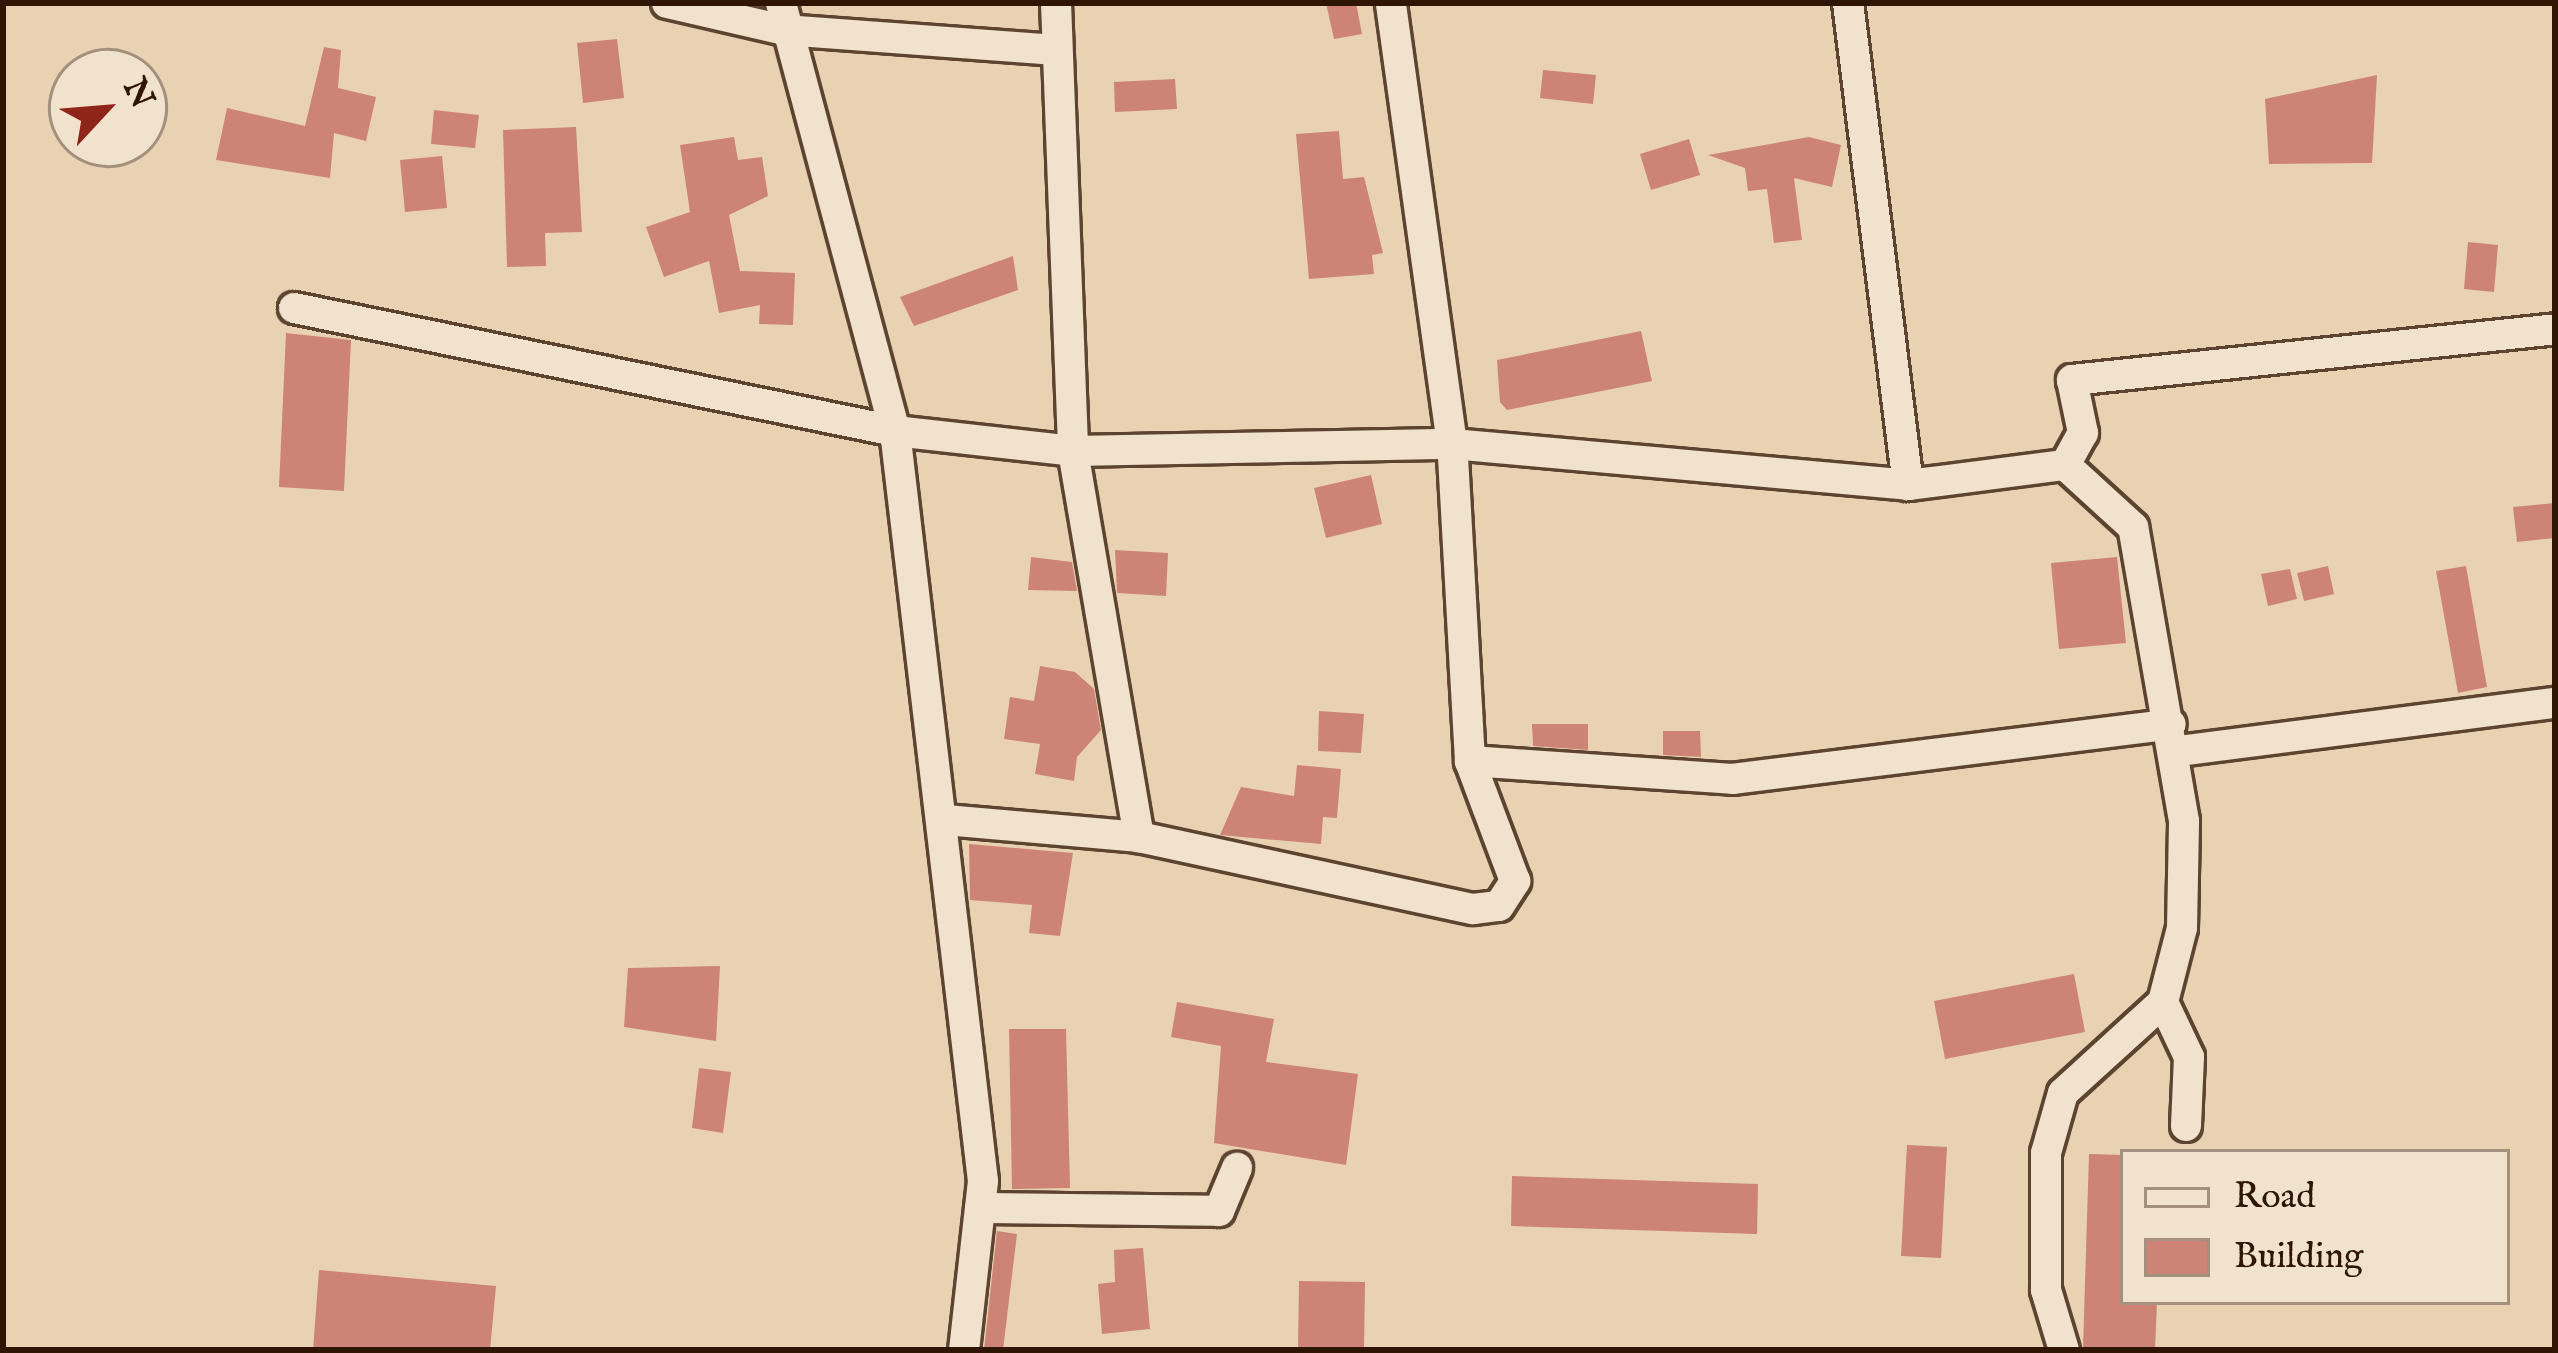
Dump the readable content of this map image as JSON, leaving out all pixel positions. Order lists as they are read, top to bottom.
{
  "legend": ["Road", "Building"],
  "north": "top right"
}
